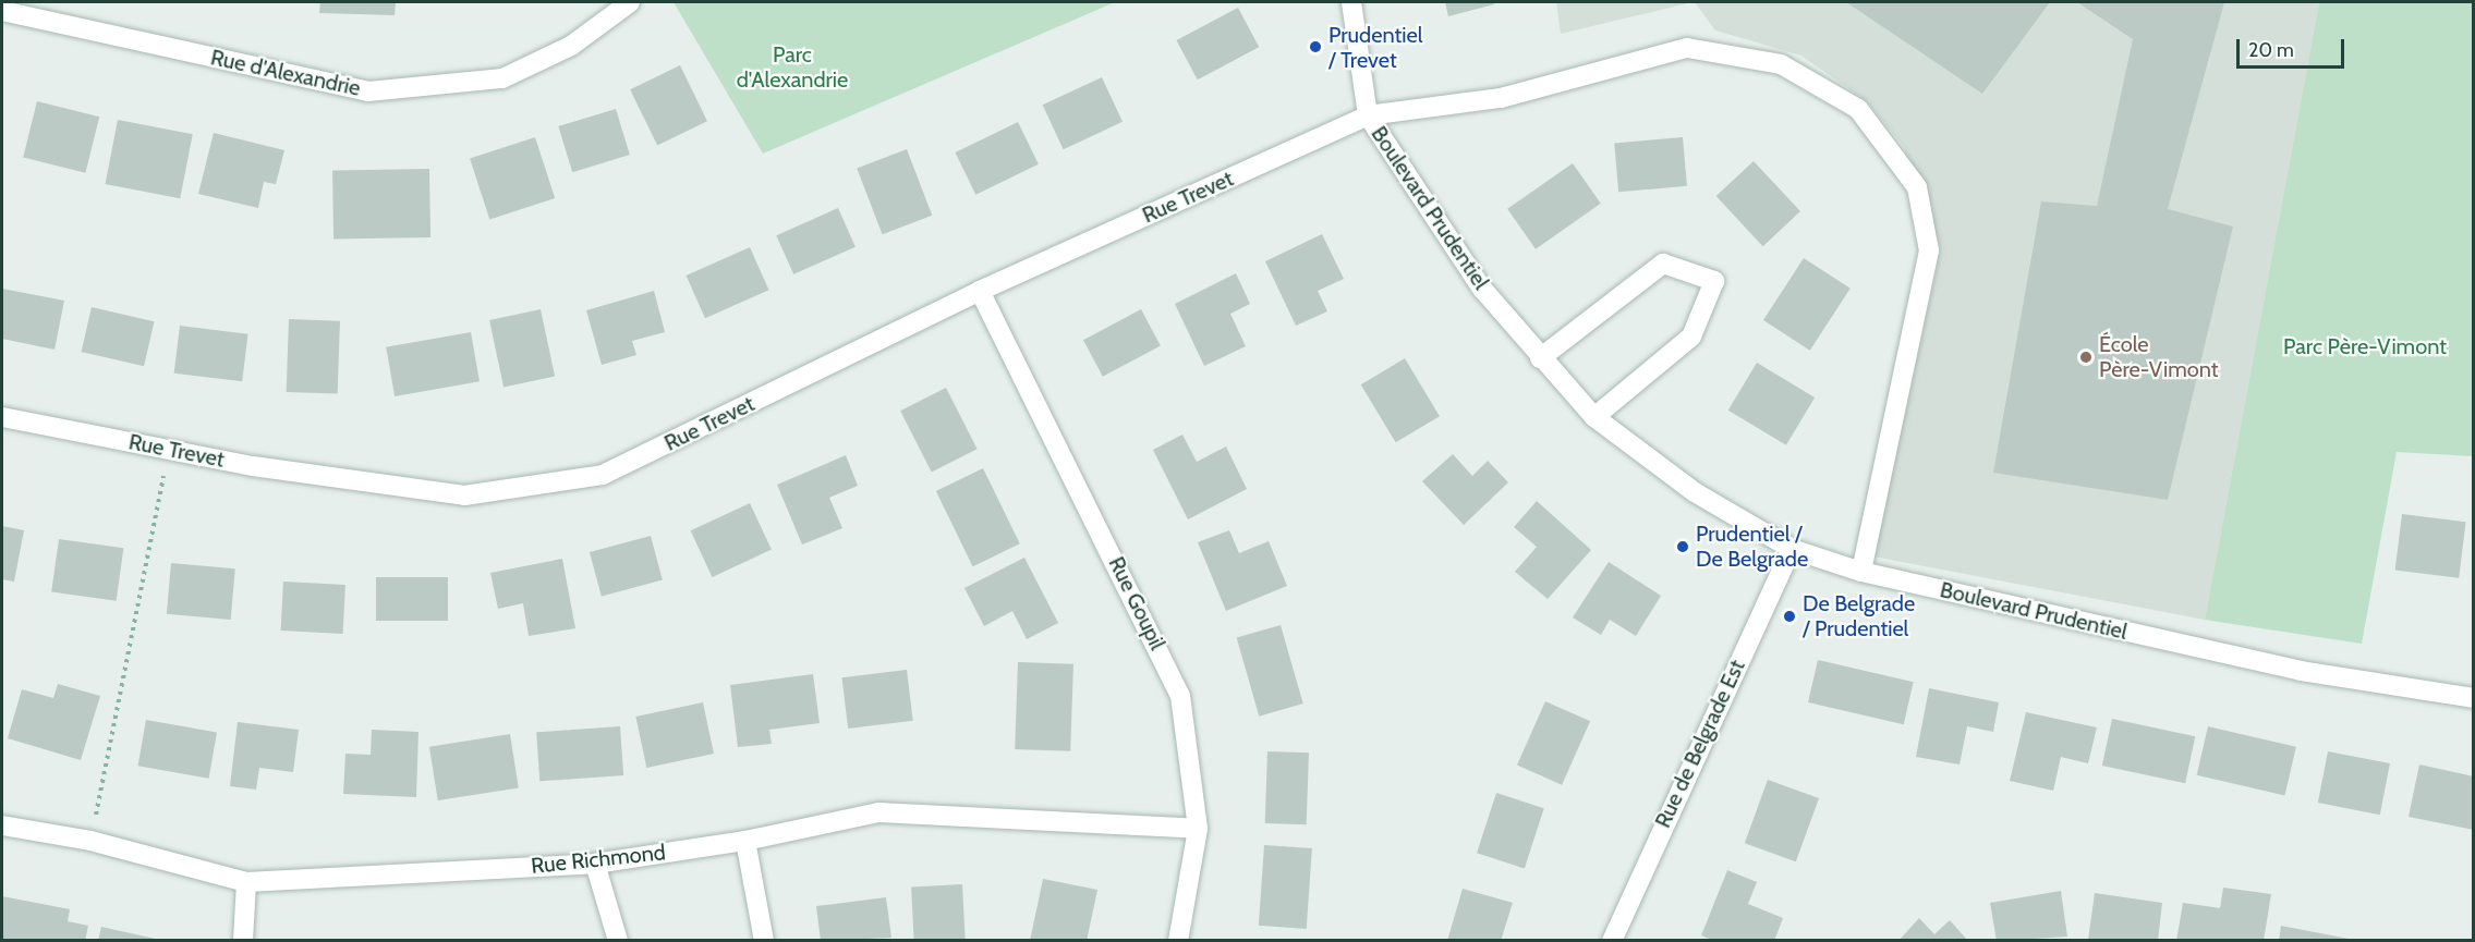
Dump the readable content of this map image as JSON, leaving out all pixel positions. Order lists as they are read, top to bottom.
{
  "streets": {
    "street": [
      "Rue d'Alexandrie",
      "Rue Trevet",
      "Boulevard Prudentiel",
      "Rue Goupil",
      "Rue de Belgrade Est",
      "Rue Richmond"
    ]
  },
  "crossings": [
    ["Rue Trevet", "Boulevard Prudentiel"],
    ["Rue Trevet", "Rue Goupil"],
    ["Boulevard Prudentiel", "Rue de Belgrade Est"],
    ["Rue Goupil", "Rue Richmond"]
  ],
  "parks": ["Parc d'Alexandrie", "Parc Père-Vimont"],
  "places": [
    "Prudentiel / Trevet",
    "École Père-Vimont",
    "Prudentiel / De Belgrade",
    "De Belgrade / Prudentiel"
  ],
  "scale_bar": "20 m"
}
